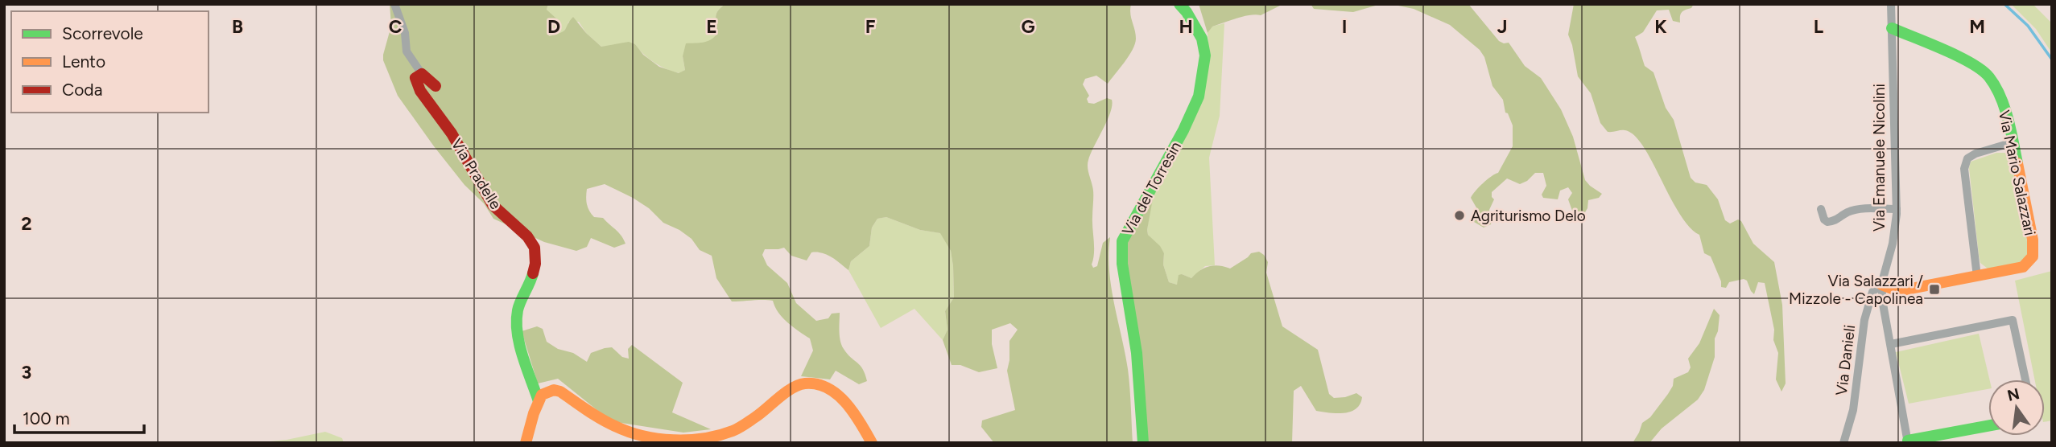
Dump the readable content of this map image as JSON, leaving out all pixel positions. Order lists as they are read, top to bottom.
{
  "streets": {
    "street": [
      "Via Emanuele Nicolini",
      "Via Mario Salazzari",
      "Via Pradelle",
      "Via del Torresin",
      "Via Danieli"
    ]
  },
  "crossings": [
    ["Via Emanuele Nicolini", "Via Mario Salazzari"],
    ["Via Emanuele Nicolini", "Via Danieli"],
    ["Via Mario Salazzari", "Via Danieli"]
  ],
  "places": {
    "other": ["Agriturismo Delo"],
    "transit": ["Via Salazzari / Mizzole - Capolinea"]
  },
  "legend": ["Scorrevole", "Lento", "Coda"],
  "scale_bar": "100 m",
  "north": "top",
  "grid": {
    "columns": [
      "B",
      "C",
      "D",
      "E",
      "F",
      "G",
      "H",
      "I",
      "J",
      "K",
      "L",
      "M"
    ],
    "rows": ["2", "3"]
  }
}
